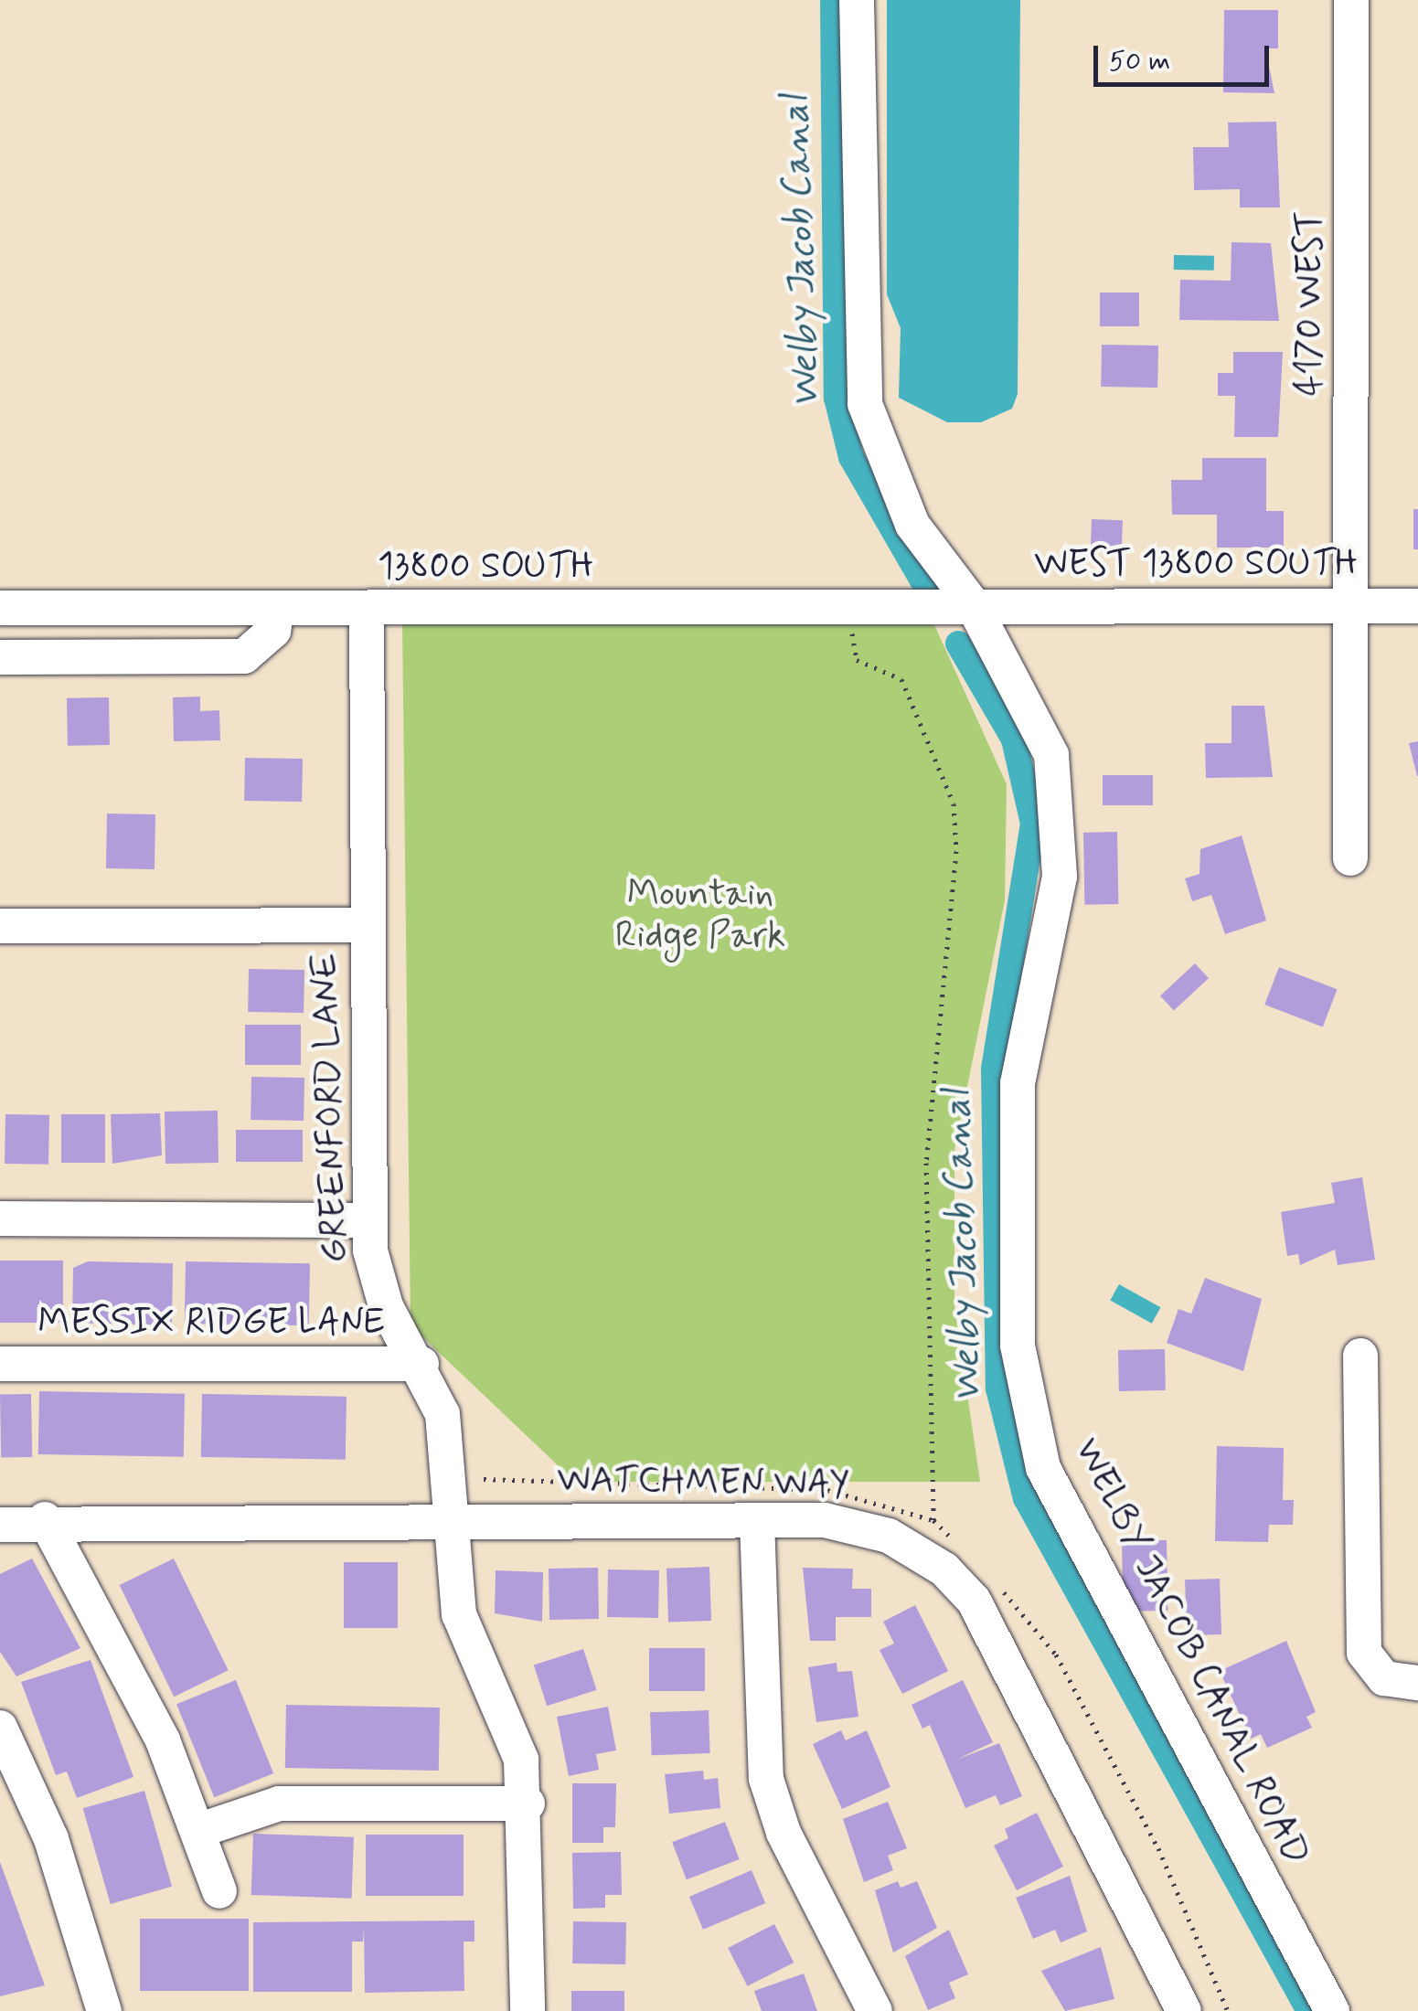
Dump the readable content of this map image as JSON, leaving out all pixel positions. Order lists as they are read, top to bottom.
{
  "streets": {
    "street": [
      "4170 WEST",
      "WEST 13800 SOUTH",
      "13800 SOUTH",
      "GREENFORD LANE",
      "MESSIX RIDGE LANE",
      "WATCHMEN WAY",
      "WELBY JACOB CANAL ROAD"
    ]
  },
  "crossings": [
    ["4170 WEST", "WEST 13800 SOUTH"],
    ["WEST 13800 SOUTH", "13800 SOUTH"],
    ["WEST 13800 SOUTH", "WELBY JACOB CANAL ROAD"],
    ["13800 SOUTH", "GREENFORD LANE"],
    ["13800 SOUTH", "WELBY JACOB CANAL ROAD"],
    ["GREENFORD LANE", "MESSIX RIDGE LANE"],
    ["GREENFORD LANE", "WATCHMEN WAY"]
  ],
  "water": ["Welby Jacob Canal"],
  "parks": ["Mountain Ridge Park"],
  "scale_bar": "50 m"
}
